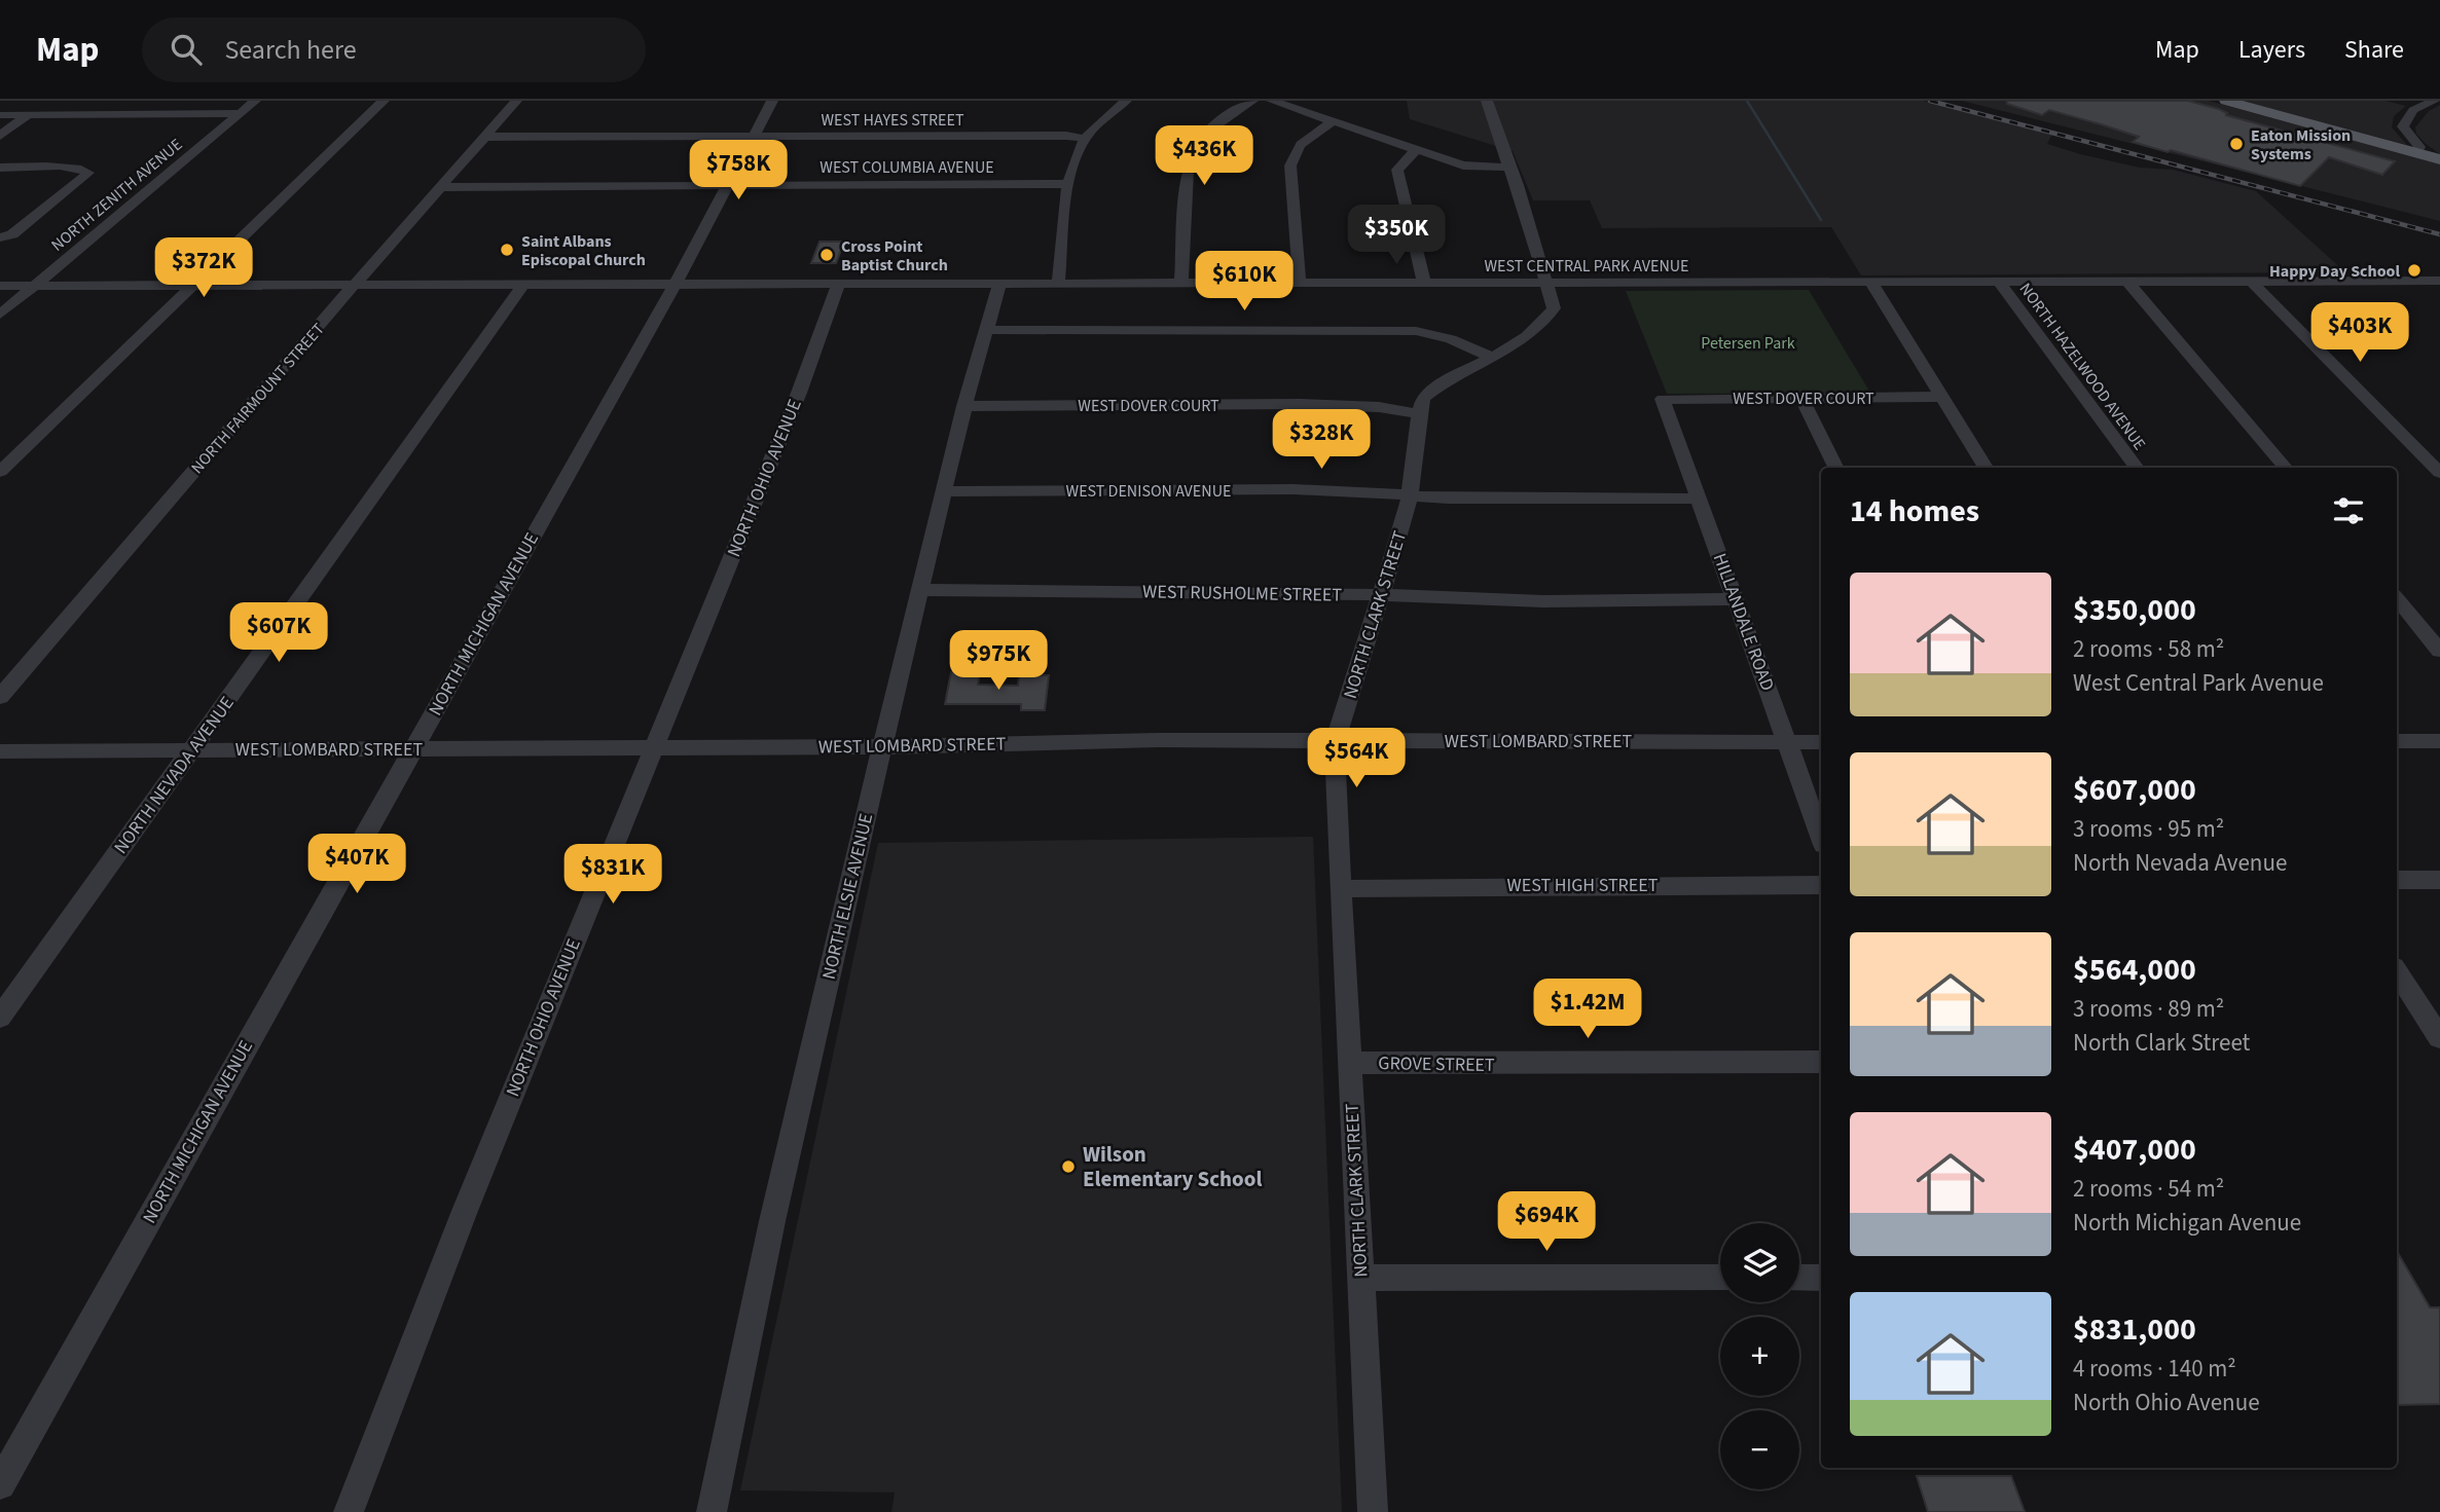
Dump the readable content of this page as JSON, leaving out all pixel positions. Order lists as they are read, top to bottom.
{
  "streets": {
    "street": [
      "WEST HAYES STREET",
      "WEST COLUMBIA AVENUE",
      "NORTH ZENITH AVENUE",
      "WEST CENTRAL PARK AVENUE",
      "NORTH HAZELWOOD AVENUE",
      "NORTH FAIRMOUNT STREET",
      "WEST DOVER COURT",
      "NORTH OHIO AVENUE",
      "WEST DENISON AVENUE",
      "WEST RUSHOLME STREET",
      "NORTH CLARK STREET",
      "HILLANDALE ROAD",
      "NORTH MICHIGAN AVENUE",
      "WEST LOMBARD STREET",
      "NORTH NEVADA AVENUE",
      "WEST HIGH STREET",
      "NORTH ELSIE AVENUE",
      "GROVE STREET"
    ]
  },
  "crossings": [
    ["WEST HAYES STREET", "NORTH FAIRMOUNT STREET"],
    ["WEST HAYES STREET", "NORTH MICHIGAN AVENUE"],
    ["WEST COLUMBIA AVENUE", "NORTH FAIRMOUNT STREET"],
    ["WEST COLUMBIA AVENUE", "NORTH MICHIGAN AVENUE"],
    ["NORTH ZENITH AVENUE", "WEST CENTRAL PARK AVENUE"],
    ["WEST CENTRAL PARK AVENUE", "NORTH HAZELWOOD AVENUE"],
    ["WEST CENTRAL PARK AVENUE", "NORTH FAIRMOUNT STREET"],
    ["WEST CENTRAL PARK AVENUE", "NORTH OHIO AVENUE"],
    ["WEST CENTRAL PARK AVENUE", "NORTH CLARK STREET"],
    ["WEST CENTRAL PARK AVENUE", "NORTH MICHIGAN AVENUE"],
    ["WEST CENTRAL PARK AVENUE", "NORTH NEVADA AVENUE"],
    ["WEST CENTRAL PARK AVENUE", "NORTH ELSIE AVENUE"],
    ["WEST DOVER COURT", "NORTH CLARK STREET"],
    ["WEST DOVER COURT", "HILLANDALE ROAD"],
    ["WEST DOVER COURT", "NORTH ELSIE AVENUE"],
    ["NORTH OHIO AVENUE", "WEST LOMBARD STREET"],
    ["WEST DENISON AVENUE", "NORTH CLARK STREET"],
    ["WEST DENISON AVENUE", "HILLANDALE ROAD"],
    ["WEST DENISON AVENUE", "NORTH ELSIE AVENUE"],
    ["WEST RUSHOLME STREET", "NORTH CLARK STREET"],
    ["WEST RUSHOLME STREET", "HILLANDALE ROAD"],
    ["WEST RUSHOLME STREET", "NORTH ELSIE AVENUE"],
    ["NORTH CLARK STREET", "WEST LOMBARD STREET"],
    ["NORTH CLARK STREET", "WEST HIGH STREET"],
    ["NORTH CLARK STREET", "GROVE STREET"],
    ["HILLANDALE ROAD", "WEST LOMBARD STREET"],
    ["NORTH MICHIGAN AVENUE", "WEST LOMBARD STREET"],
    ["WEST LOMBARD STREET", "NORTH NEVADA AVENUE"],
    ["WEST LOMBARD STREET", "NORTH ELSIE AVENUE"]
  ],
  "parks": ["Petersen Park"],
  "places": [
    "Eaton Mission Systems",
    "Saint Albans Episcopal Church",
    "Cross Point Baptist Church",
    "Happy Day School",
    "Wilson Elementary School"
  ],
  "page": {
    "header": "Map",
    "search": "Search here",
    "nav": ["Map", "Layers", "Share"],
    "price": [
      "$436K",
      "$758K",
      "$350K",
      "$372K",
      "$610K",
      "$403K",
      "$328K",
      "$607K",
      "$975K",
      "$564K",
      "$407K",
      "$831K",
      "$1.42M",
      "$694K"
    ],
    "heading": "14 homes",
    "list": [
      {
        "name": "$350,000",
        "note": "2 rooms · 58 m² · West Central Park Avenue"
      },
      {
        "name": "$607,000",
        "note": "3 rooms · 95 m² · North Nevada Avenue"
      },
      {
        "name": "$564,000",
        "note": "3 rooms · 89 m² · North Clark Street"
      },
      {
        "name": "$407,000",
        "note": "2 rooms · 54 m² · North Michigan Avenue"
      },
      {
        "name": "$831,000",
        "note": "4 rooms · 140 m² · North Ohio Avenue"
      }
    ],
    "map_buttons": ["+", "−"]
  }
}
